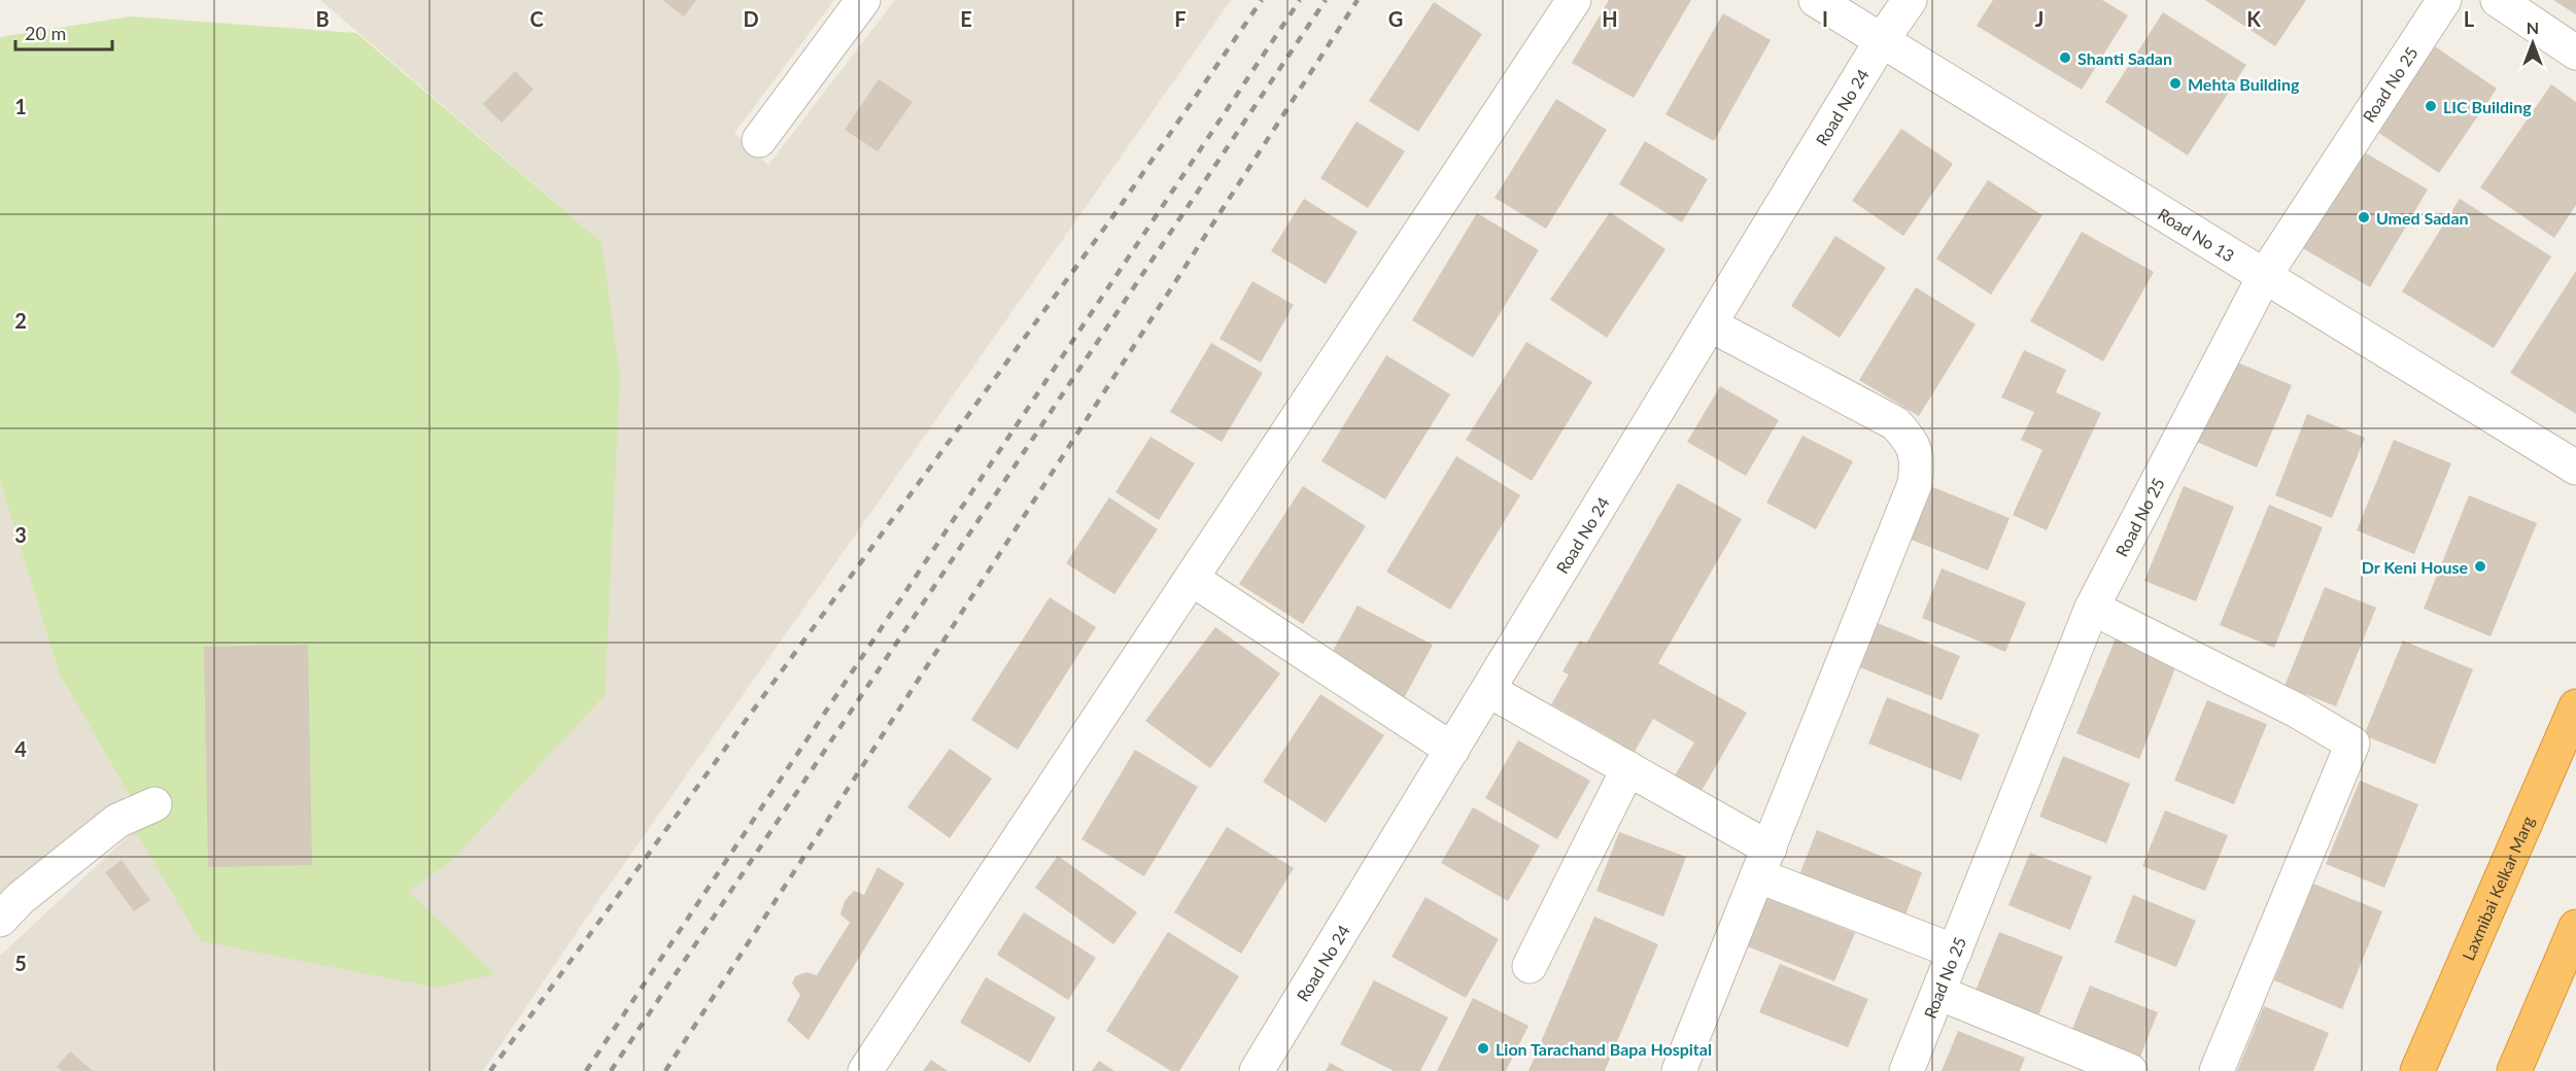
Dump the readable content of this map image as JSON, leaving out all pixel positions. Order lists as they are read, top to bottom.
{
  "streets": {
    "highway": ["Laxmibai Kelkar Marg"],
    "street": ["Road No 25", "Road No 24", "Road No 13"]
  },
  "crossings": [
    ["Road No 25", "Road No 13"],
    ["Road No 24", "Road No 13"]
  ],
  "places": [
    "Shanti Sadan",
    "Mehta Building",
    "LIC Building",
    "Umed Sadan",
    "Dr Keni House",
    "Lion Tarachand Bapa Hospital"
  ],
  "scale_bar": "20 m",
  "north": "top",
  "grid": {
    "columns": [
      "B",
      "C",
      "D",
      "E",
      "F",
      "G",
      "H",
      "I",
      "J",
      "K",
      "L"
    ],
    "rows": [
      "1",
      "2",
      "3",
      "4",
      "5"
    ]
  }
}
